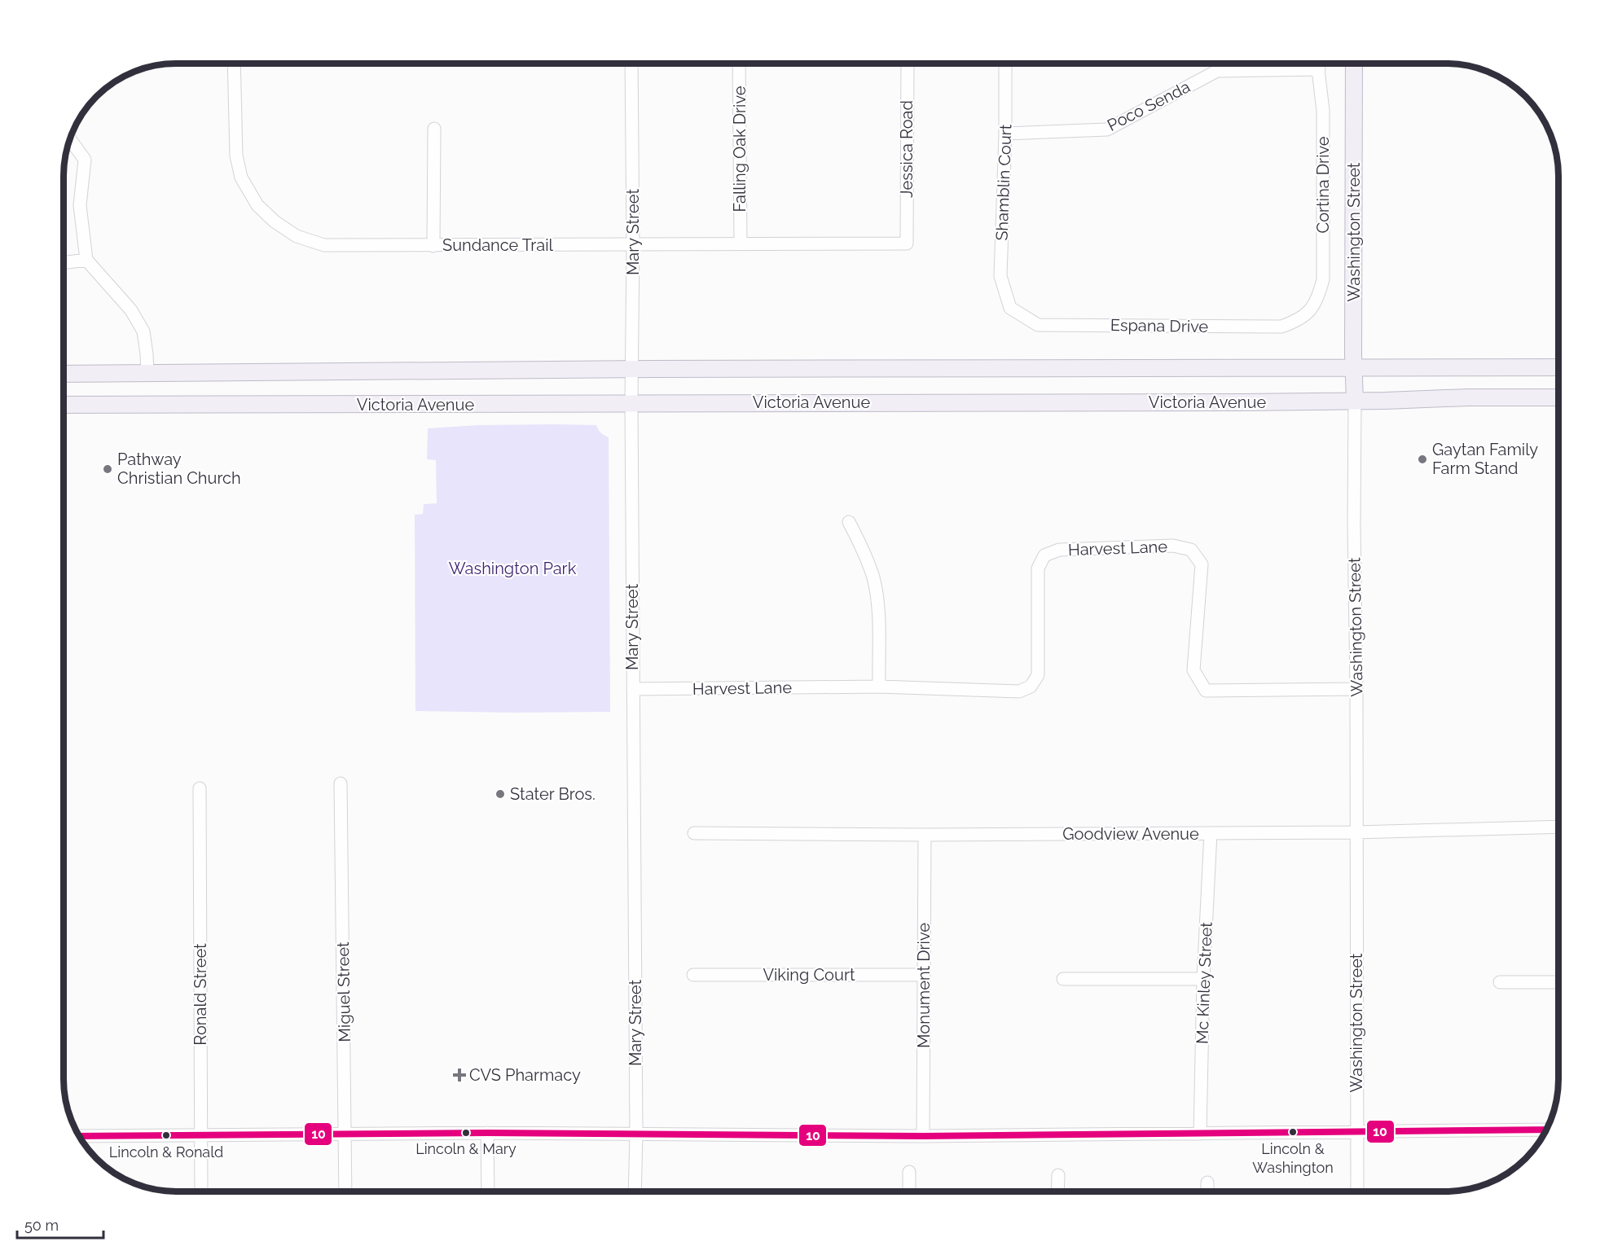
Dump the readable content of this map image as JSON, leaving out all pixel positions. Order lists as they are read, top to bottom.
{
  "streets": {
    "main road": ["Washington Street", "Victoria Avenue"],
    "street": [
      "Poco Senda",
      "Falling Oak Drive",
      "Jessica Road",
      "Shamblin Court",
      "Cortina Drive",
      "Mary Street",
      "Sundance Trail",
      "Espana Drive",
      "Harvest Lane",
      "Goodview Avenue",
      "Viking Court",
      "Mc Kinley Street",
      "Monument Drive",
      "Miguel Street",
      "Ronald Street"
    ]
  },
  "crossings": [
    ["Poco Senda", "Shamblin Court"],
    ["Poco Senda", "Cortina Drive"],
    ["Falling Oak Drive", "Sundance Trail"],
    ["Jessica Road", "Sundance Trail"],
    ["Shamblin Court", "Espana Drive"],
    ["Cortina Drive", "Espana Drive"],
    ["Mary Street", "Sundance Trail"],
    ["Mary Street", "Victoria Avenue"],
    ["Mary Street", "Harvest Lane"],
    ["Washington Street", "Victoria Avenue"],
    ["Washington Street", "Harvest Lane"],
    ["Washington Street", "Goodview Avenue"],
    ["Goodview Avenue", "Mc Kinley Street"],
    ["Goodview Avenue", "Monument Drive"],
    ["Viking Court", "Monument Drive"]
  ],
  "parks": ["Washington Park"],
  "places": {
    "other": [
      "Gaytan Family Farm Stand",
      "Pathway Christian Church",
      "Stater Bros.",
      "Lincoln & Washington",
      "Lincoln & Mary",
      "Lincoln & Ronald"
    ],
    "health": ["CVS Pharmacy"]
  },
  "lines": ["transit line 10"],
  "scale_bar": "50 m"
}
